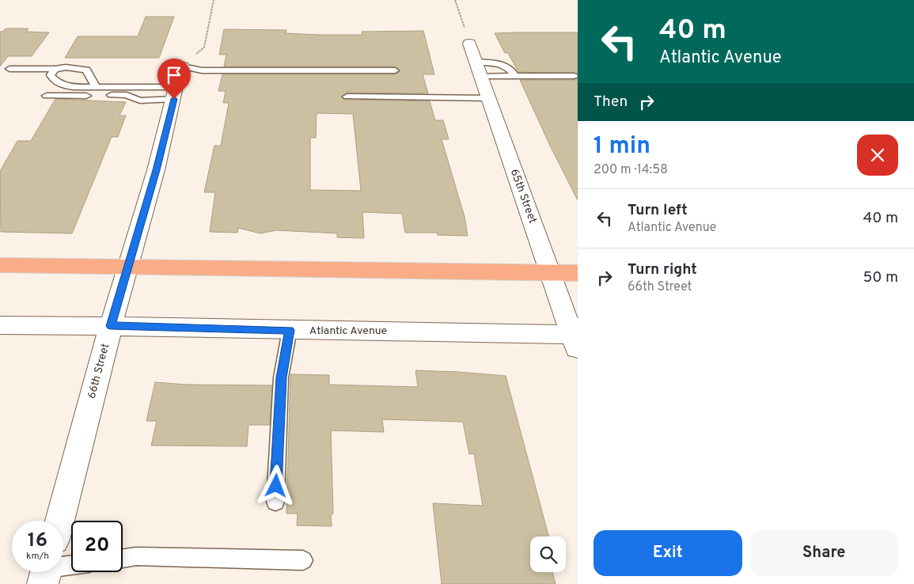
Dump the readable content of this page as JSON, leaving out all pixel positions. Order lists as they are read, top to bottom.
{
  "streets": {
    "street": ["65th Street", "Atlantic Avenue", "66th Street"]
  },
  "crossings": [
    ["65th Street", "Atlantic Avenue"],
    ["Atlantic Avenue", "66th Street"]
  ],
  "page": {
    "turn": ["40 m", "Atlantic Avenue"],
    "then": "Then",
    "heading": ["1 min", "200 m · 14:58"],
    "list": [
      {
        "name": "Turn left",
        "note": "Atlantic Avenue",
        "value": "40 m"
      },
      {
        "name": "Turn right",
        "note": "66th Street",
        "value": "50 m"
      }
    ],
    "speed": "16 km/h",
    "limit": "20",
    "buttons": ["Exit", "Share"]
  }
}
